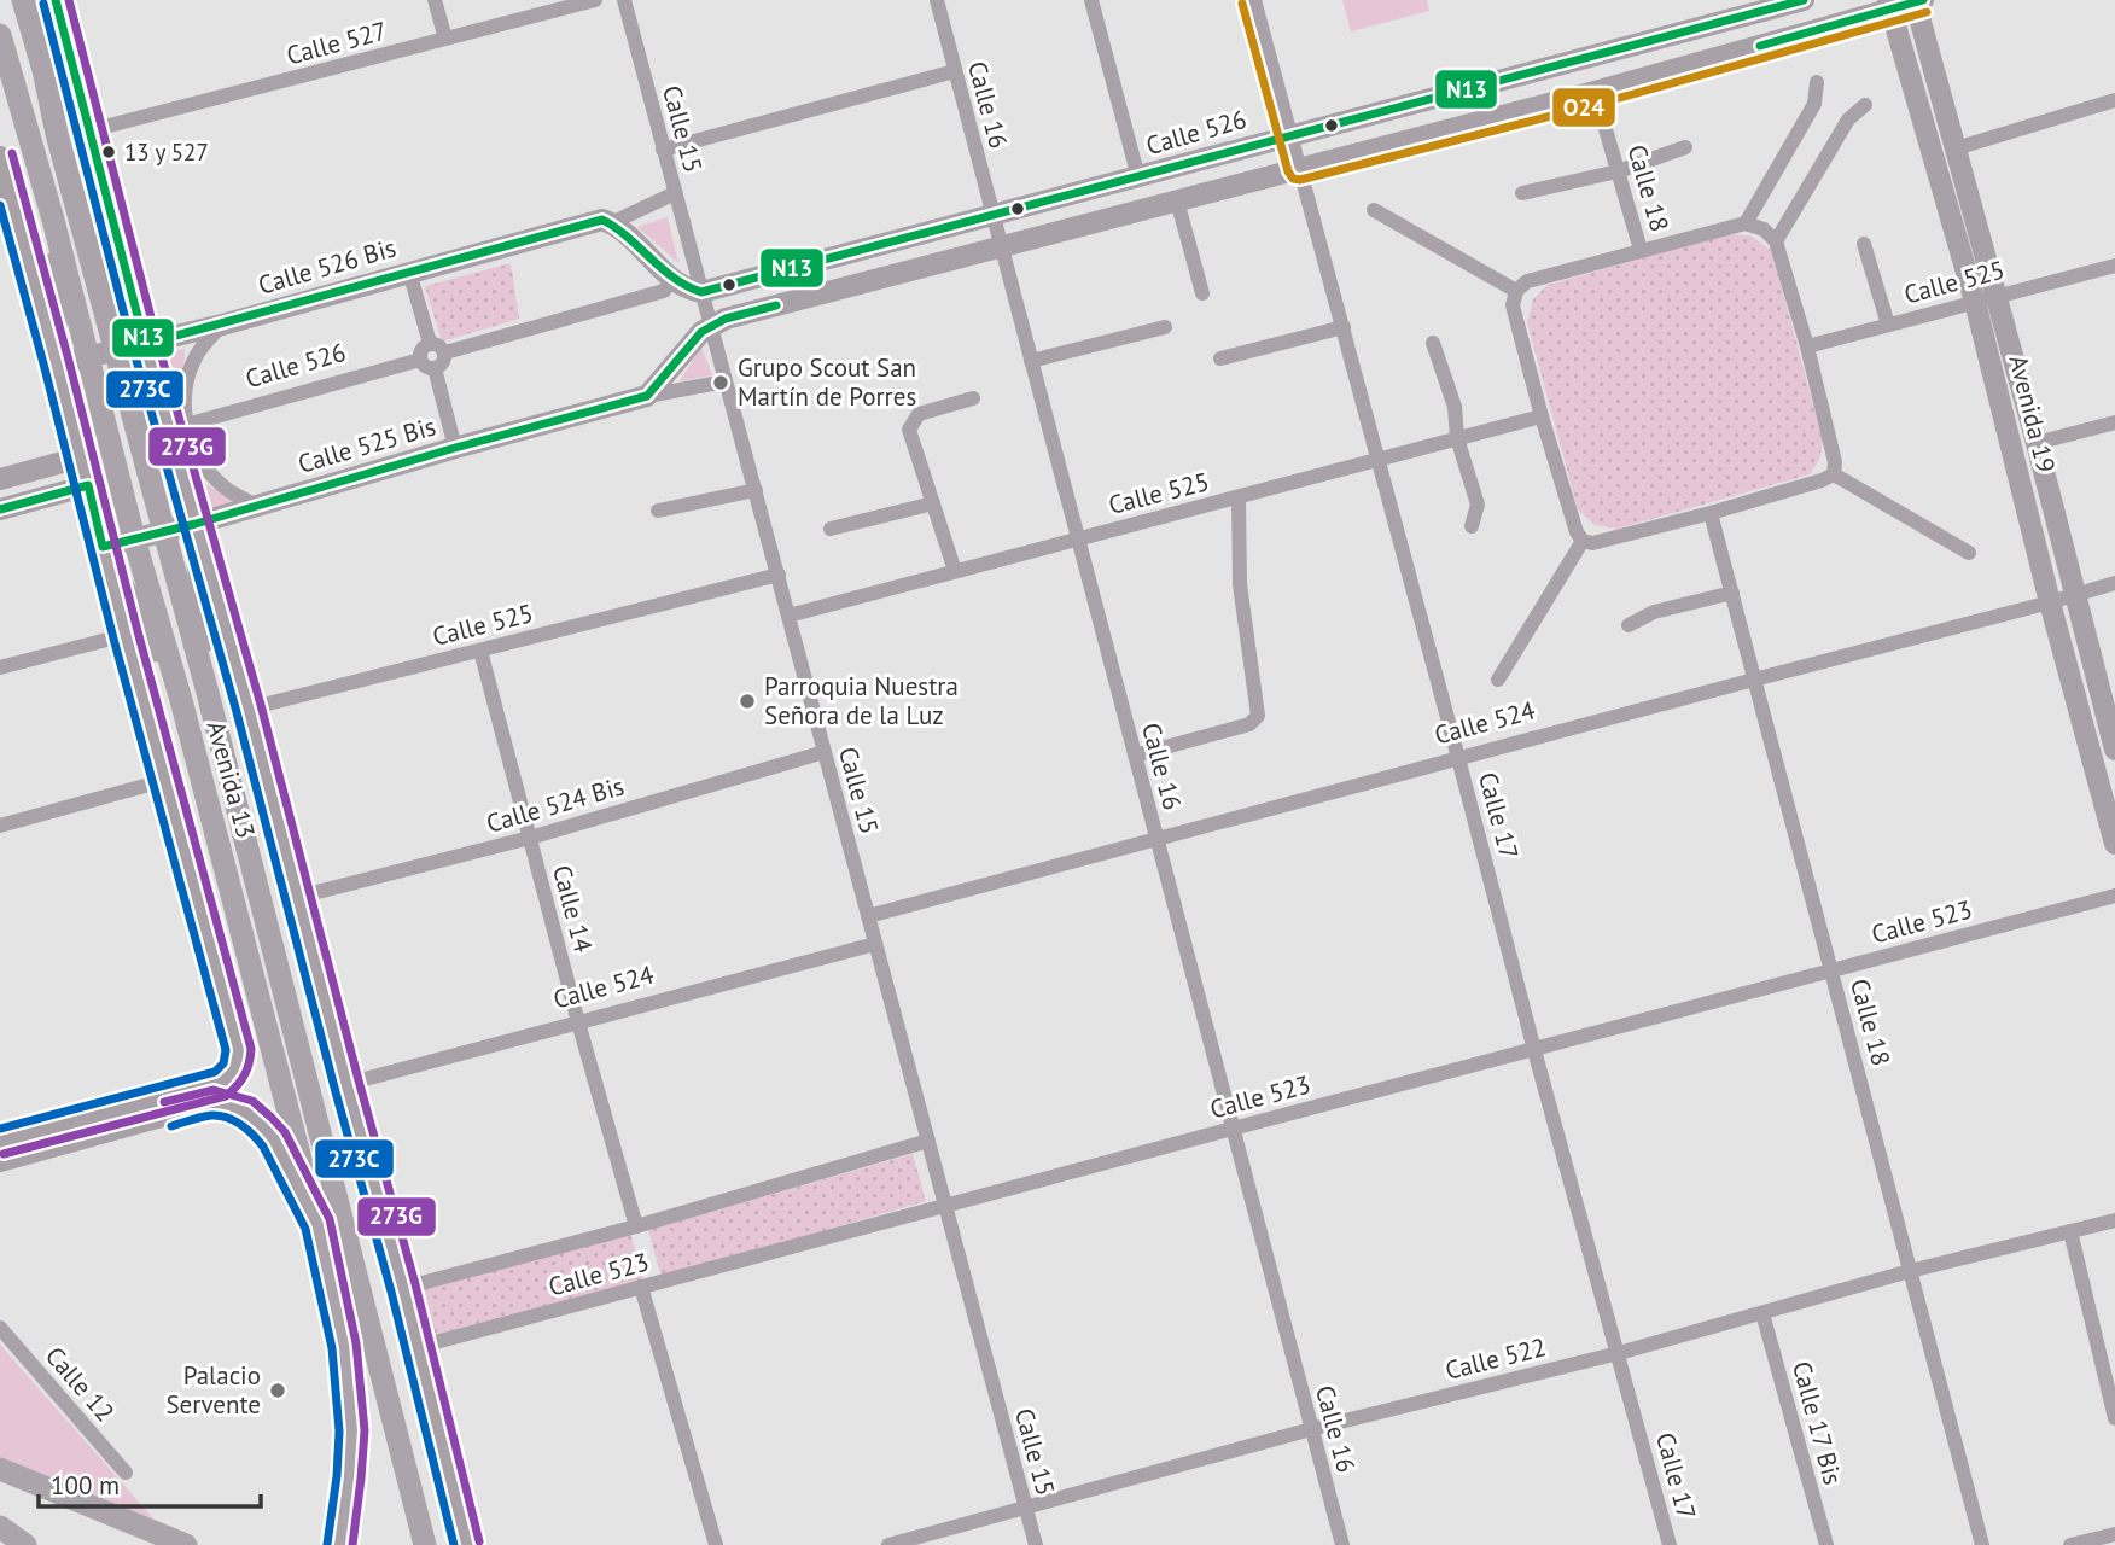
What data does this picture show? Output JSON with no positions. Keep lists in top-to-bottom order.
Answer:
{
  "streets": {
    "main road": [
      "Calle 526",
      "Calle 526 Bis",
      "Avenida 19",
      "Calle 525 Bis",
      "Avenida 13"
    ],
    "street": [
      "Calle 527",
      "Calle 16",
      "Calle 15",
      "Calle 18",
      "Calle 525",
      "Calle 524",
      "Calle 524 Bis",
      "Calle 17",
      "Calle 14",
      "Calle 523",
      "Calle 522",
      "Calle 12",
      "Calle 17 Bis"
    ]
  },
  "crossings": [
    ["Calle 16", "Calle 526"],
    ["Calle 16", "Calle 525"],
    ["Calle 16", "Calle 524"],
    ["Calle 16", "Calle 523"],
    ["Calle 16", "Calle 522"],
    ["Calle 15", "Calle 526"],
    ["Calle 15", "Calle 526 Bis"],
    ["Calle 15", "Calle 525"],
    ["Calle 15", "Calle 525 Bis"],
    ["Calle 15", "Calle 524"],
    ["Calle 15", "Calle 524 Bis"],
    ["Calle 15", "Calle 523"],
    ["Calle 15", "Calle 522"],
    ["Calle 526", "Calle 17"],
    ["Calle 18", "Calle 524"],
    ["Calle 18", "Calle 523"],
    ["Calle 18", "Calle 522"],
    ["Calle 526 Bis", "Avenida 13"],
    ["Calle 525", "Avenida 19"],
    ["Calle 525", "Calle 17"],
    ["Calle 525", "Calle 14"],
    ["Avenida 19", "Calle 524"],
    ["Calle 525 Bis", "Avenida 13"],
    ["Calle 524", "Calle 17"],
    ["Calle 524", "Calle 14"],
    ["Calle 524 Bis", "Calle 14"],
    ["Calle 17", "Calle 523"],
    ["Calle 17", "Calle 522"],
    ["Calle 14", "Calle 523"],
    ["Calle 522", "Calle 17 Bis"]
  ],
  "places": [
    "13 y 527",
    "Grupo Scout San Martín de Porres",
    "Parroquia Nuestra Señora de la Luz",
    "Palacio Servente"
  ],
  "lines": [
    "transit line N13",
    "transit line 273G",
    "transit line 273C",
    "transit line O24"
  ],
  "scale_bar": "100 m"
}
